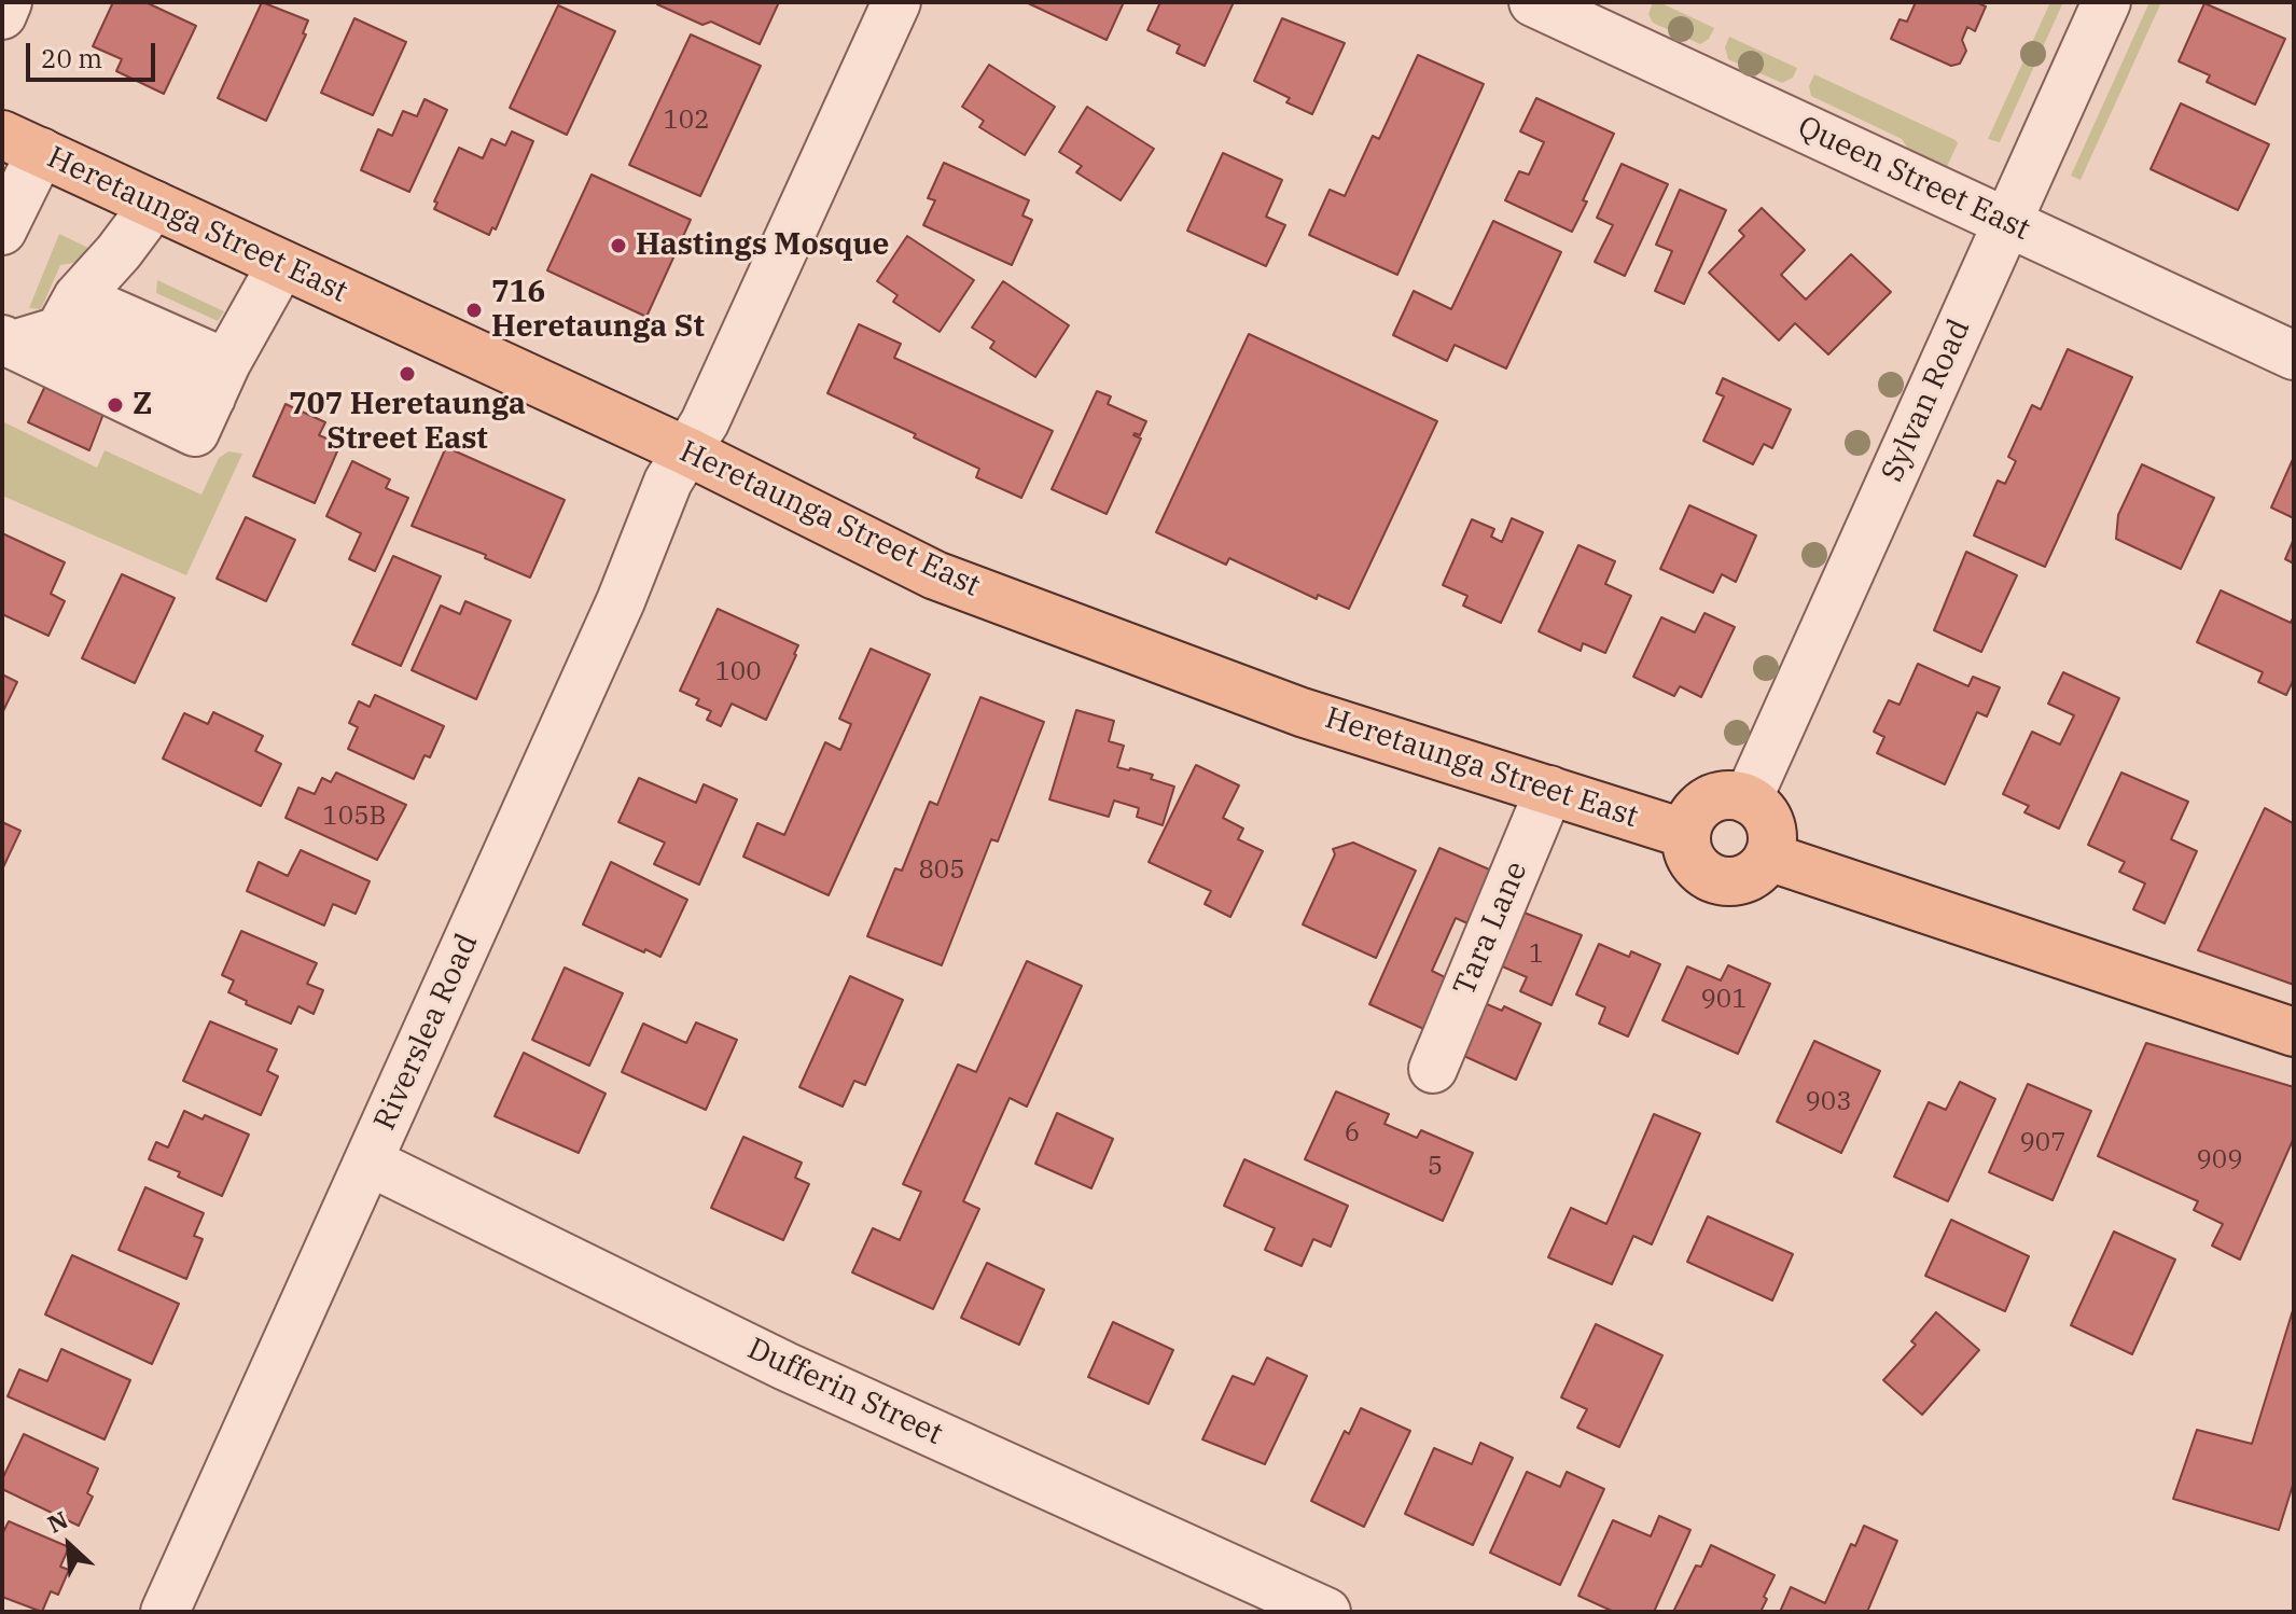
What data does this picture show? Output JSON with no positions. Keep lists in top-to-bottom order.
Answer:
{
  "streets": {
    "main road": ["Heretaunga Street East"],
    "street": [
      "Queen Street East",
      "Sylvan Road",
      "Tara Lane",
      "Riverslea Road",
      "Dufferin Street"
    ]
  },
  "crossings": [
    ["Queen Street East", "Sylvan Road"],
    ["Heretaunga Street East", "Sylvan Road"],
    ["Heretaunga Street East", "Tara Lane"],
    ["Heretaunga Street East", "Riverslea Road"],
    ["Riverslea Road", "Dufferin Street"]
  ],
  "places": [
    "Hastings Mosque",
    "716 Heretaunga St",
    "707 Heretaunga Street East",
    "Z"
  ],
  "house_numbers": [
    "102",
    "100",
    "105B",
    "805",
    "1",
    "901",
    "903",
    "6",
    "907",
    "909",
    "5"
  ],
  "scale_bar": "20 m",
  "north": "top left"
}
